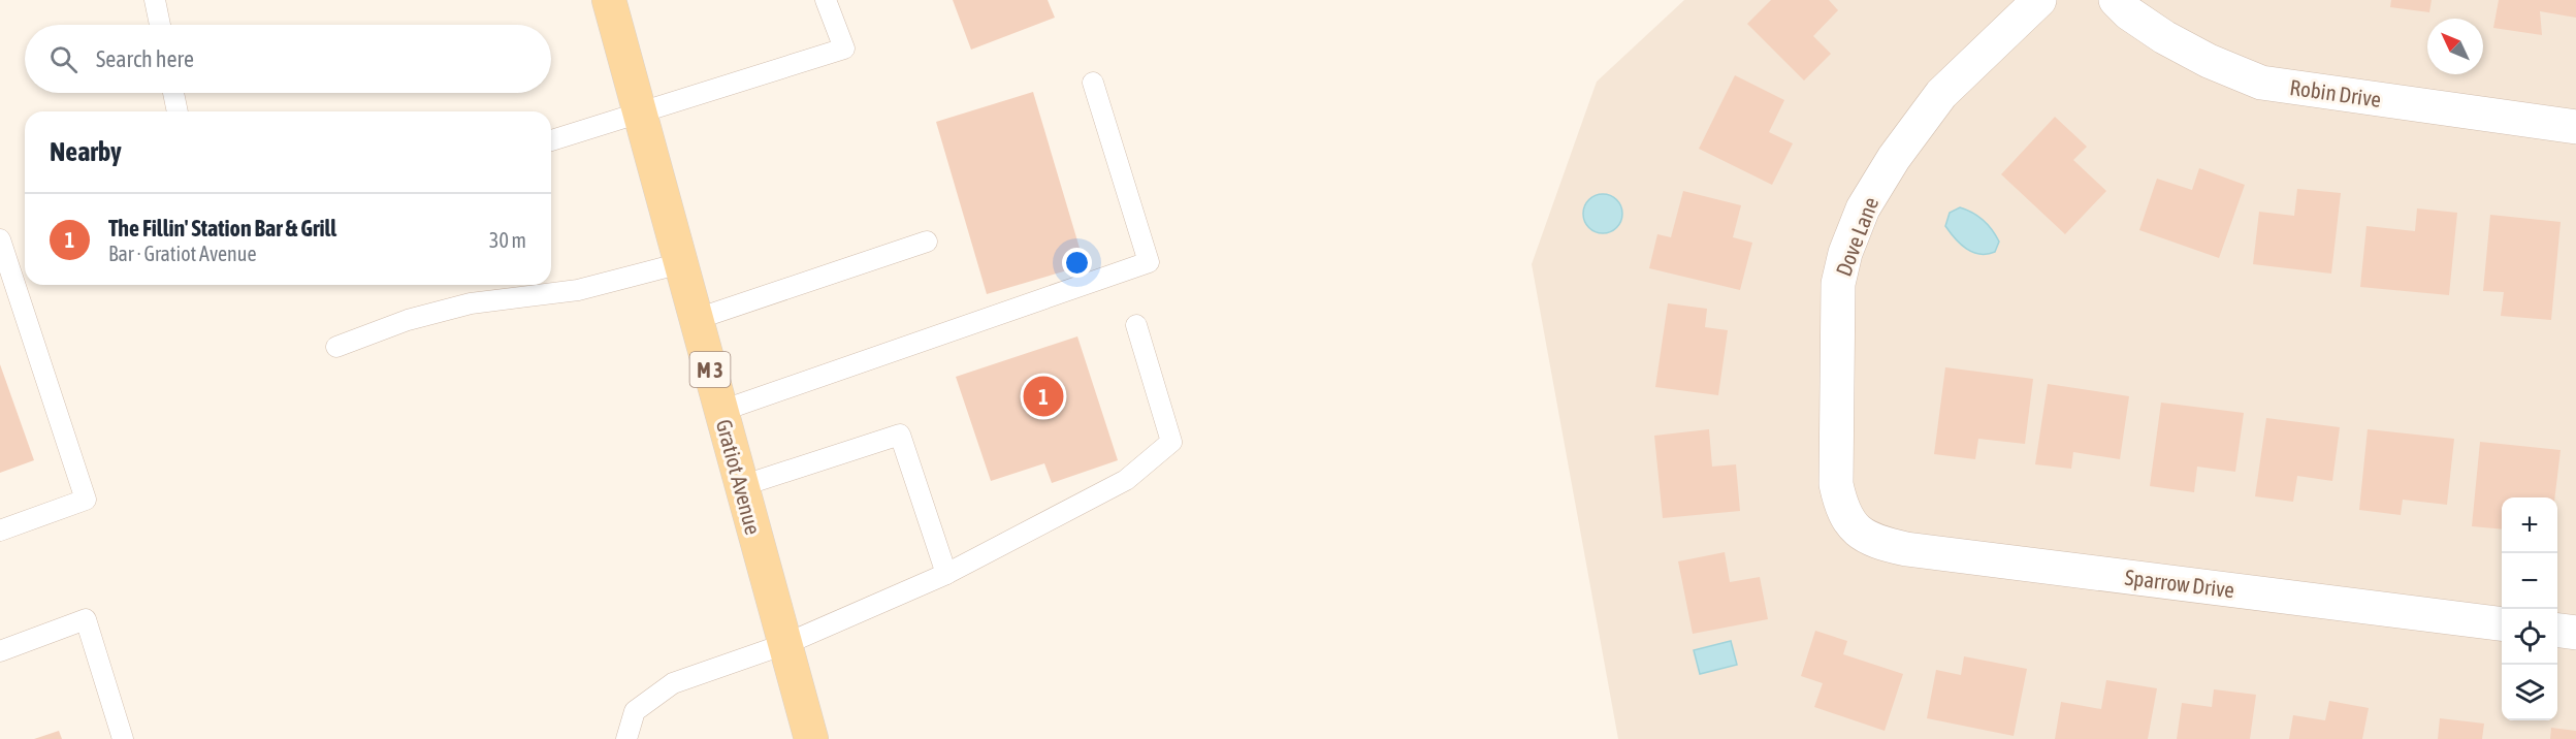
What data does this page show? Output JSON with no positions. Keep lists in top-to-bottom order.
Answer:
{
  "streets": {
    "main road": ["M 3", "Gratiot Avenue"],
    "street": ["Robin Drive", "Dove Lane", "Sparrow Drive"]
  },
  "crossings": [
    ["Dove Lane", "Sparrow Drive"]
  ],
  "north": "top left",
  "page": {
    "search": "Search here",
    "heading": "Nearby",
    "list": [
      {
        "mark": "1",
        "name": "The Fillin' Station Bar & Grill",
        "note": "Bar · Gratiot Avenue",
        "value": "30 m"
      }
    ],
    "pins": "1",
    "map_buttons": ["+", "−"]
  }
}
